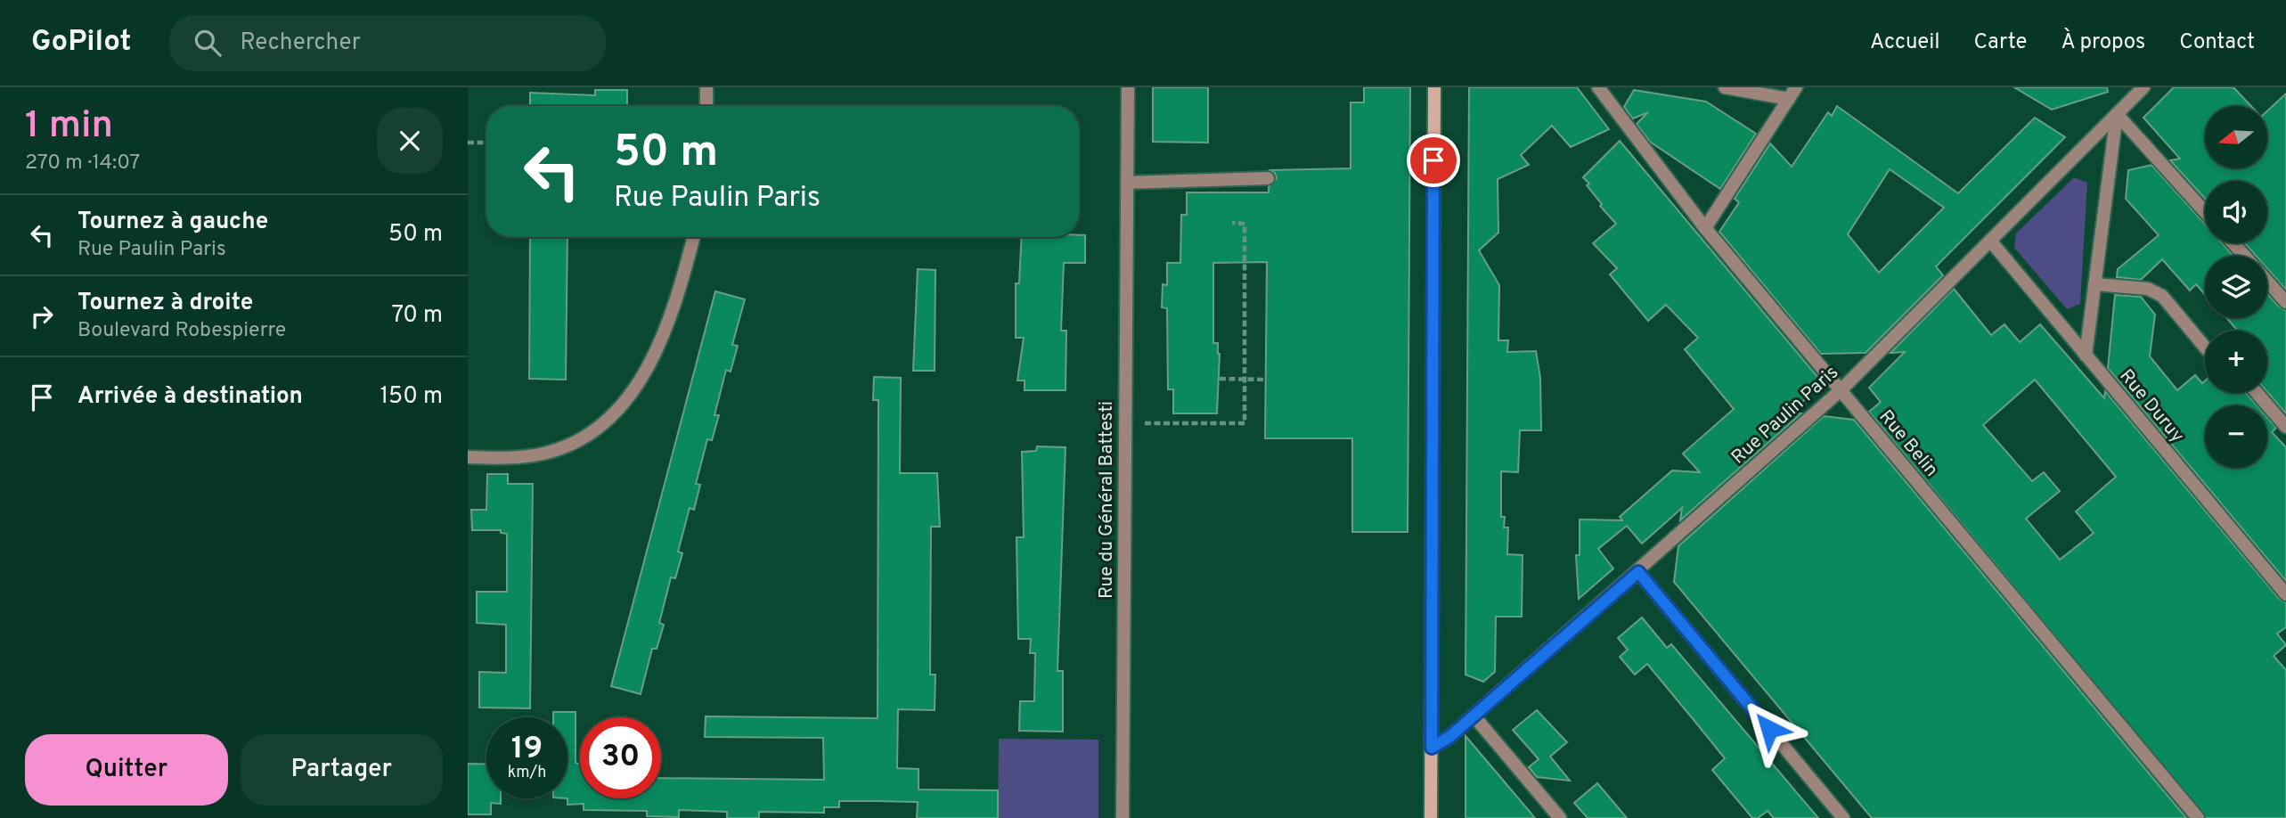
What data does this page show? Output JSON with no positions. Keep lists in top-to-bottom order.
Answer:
{
  "streets": {
    "street": [
      "Rue Duruy",
      "Rue Paulin Paris",
      "Rue Belin",
      "Rue du Général Battesti"
    ]
  },
  "crossings": [
    ["Rue Duruy", "Rue Paulin Paris"],
    ["Rue Paulin Paris", "Rue Belin"]
  ],
  "north": "left",
  "page": {
    "header": "GoPilot",
    "search": "Rechercher",
    "nav": [
      "Accueil",
      "Carte",
      "À propos",
      "Contact"
    ],
    "heading": ["1 min", "270 m · 14:07"],
    "map_buttons": ["+", "−"],
    "turn": ["50 m", "Rue Paulin Paris"],
    "list": [
      {
        "name": "Tournez à gauche",
        "note": "Rue Paulin Paris",
        "value": "50 m"
      },
      {
        "name": "Tournez à droite",
        "note": "Boulevard Robespierre",
        "value": "70 m"
      },
      {
        "name": "Arrivée à destination",
        "value": "150 m"
      }
    ],
    "speed": "19 km/h",
    "limit": "30",
    "buttons": ["Quitter", "Partager"]
  }
}
